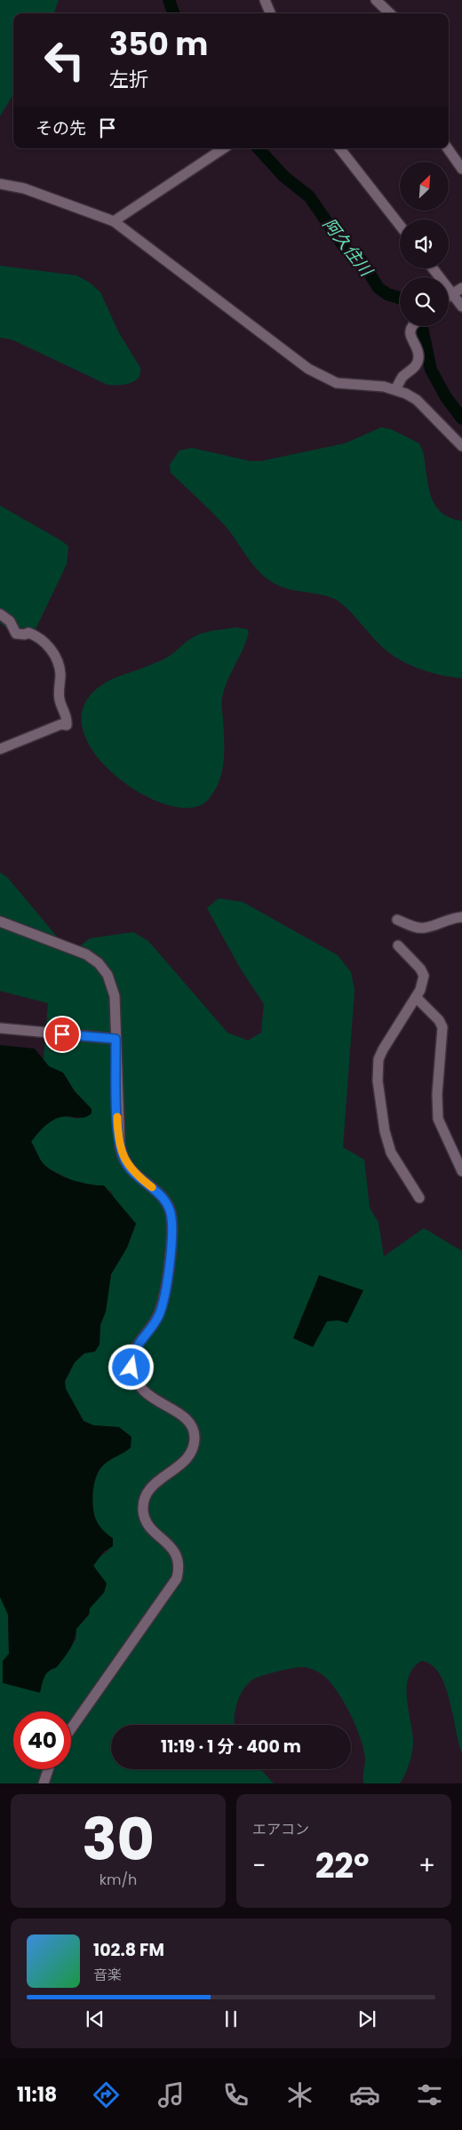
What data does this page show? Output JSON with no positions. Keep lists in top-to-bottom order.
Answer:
{
  "water": ["阿久住川"],
  "north": "top right",
  "page": {
    "turn": ["350 m", "左折"],
    "then": "その先",
    "limit": "40",
    "trip": "11:19 · 1 分 · 400 m",
    "tile": [
      ["30", "km/h"],
      "エアコン"
    ],
    "heat": ["−", "22°", "+"],
    "song": ["102.8 FM", "音楽"],
    "tabs": "11:18"
  }
}
